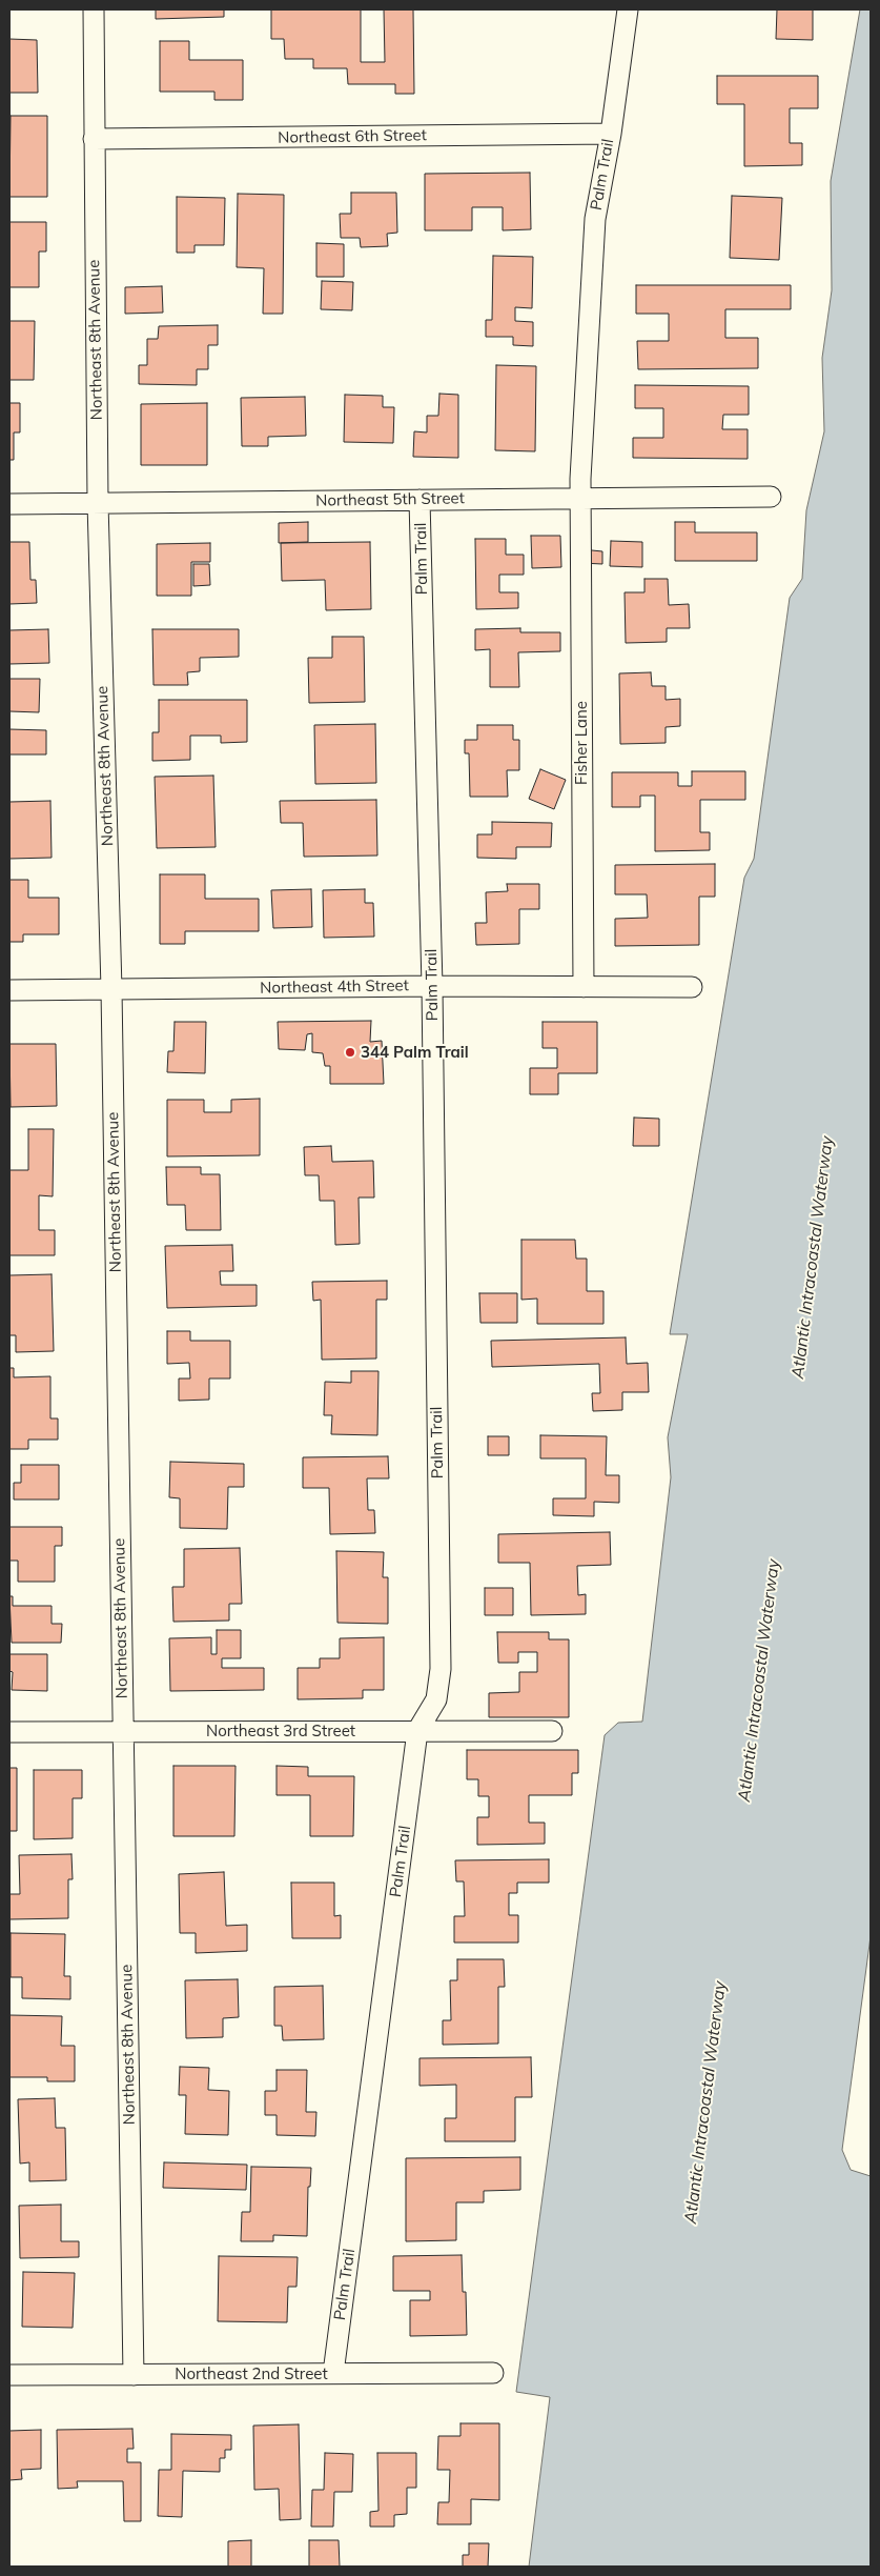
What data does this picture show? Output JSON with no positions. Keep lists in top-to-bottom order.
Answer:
{
  "streets": {
    "street": [
      "Northeast 6th Street",
      "Palm Trail",
      "Northeast 8th Avenue",
      "Northeast 5th Street",
      "Fisher Lane",
      "Northeast 4th Street",
      "Northeast 3rd Street",
      "Northeast 2nd Street"
    ]
  },
  "crossings": [
    ["Northeast 6th Street", "Palm Trail"],
    ["Northeast 6th Street", "Northeast 8th Avenue"],
    ["Palm Trail", "Northeast 5th Street"],
    ["Palm Trail", "Fisher Lane"],
    ["Palm Trail", "Northeast 4th Street"],
    ["Palm Trail", "Northeast 3rd Street"],
    ["Palm Trail", "Northeast 2nd Street"],
    ["Northeast 8th Avenue", "Northeast 5th Street"],
    ["Northeast 8th Avenue", "Northeast 4th Street"],
    ["Northeast 8th Avenue", "Northeast 3rd Street"],
    ["Northeast 8th Avenue", "Northeast 2nd Street"],
    ["Northeast 5th Street", "Fisher Lane"],
    ["Fisher Lane", "Northeast 4th Street"]
  ],
  "water": ["Atlantic Intracoastal Waterway"],
  "places": ["344 Palm Trail"]
}
